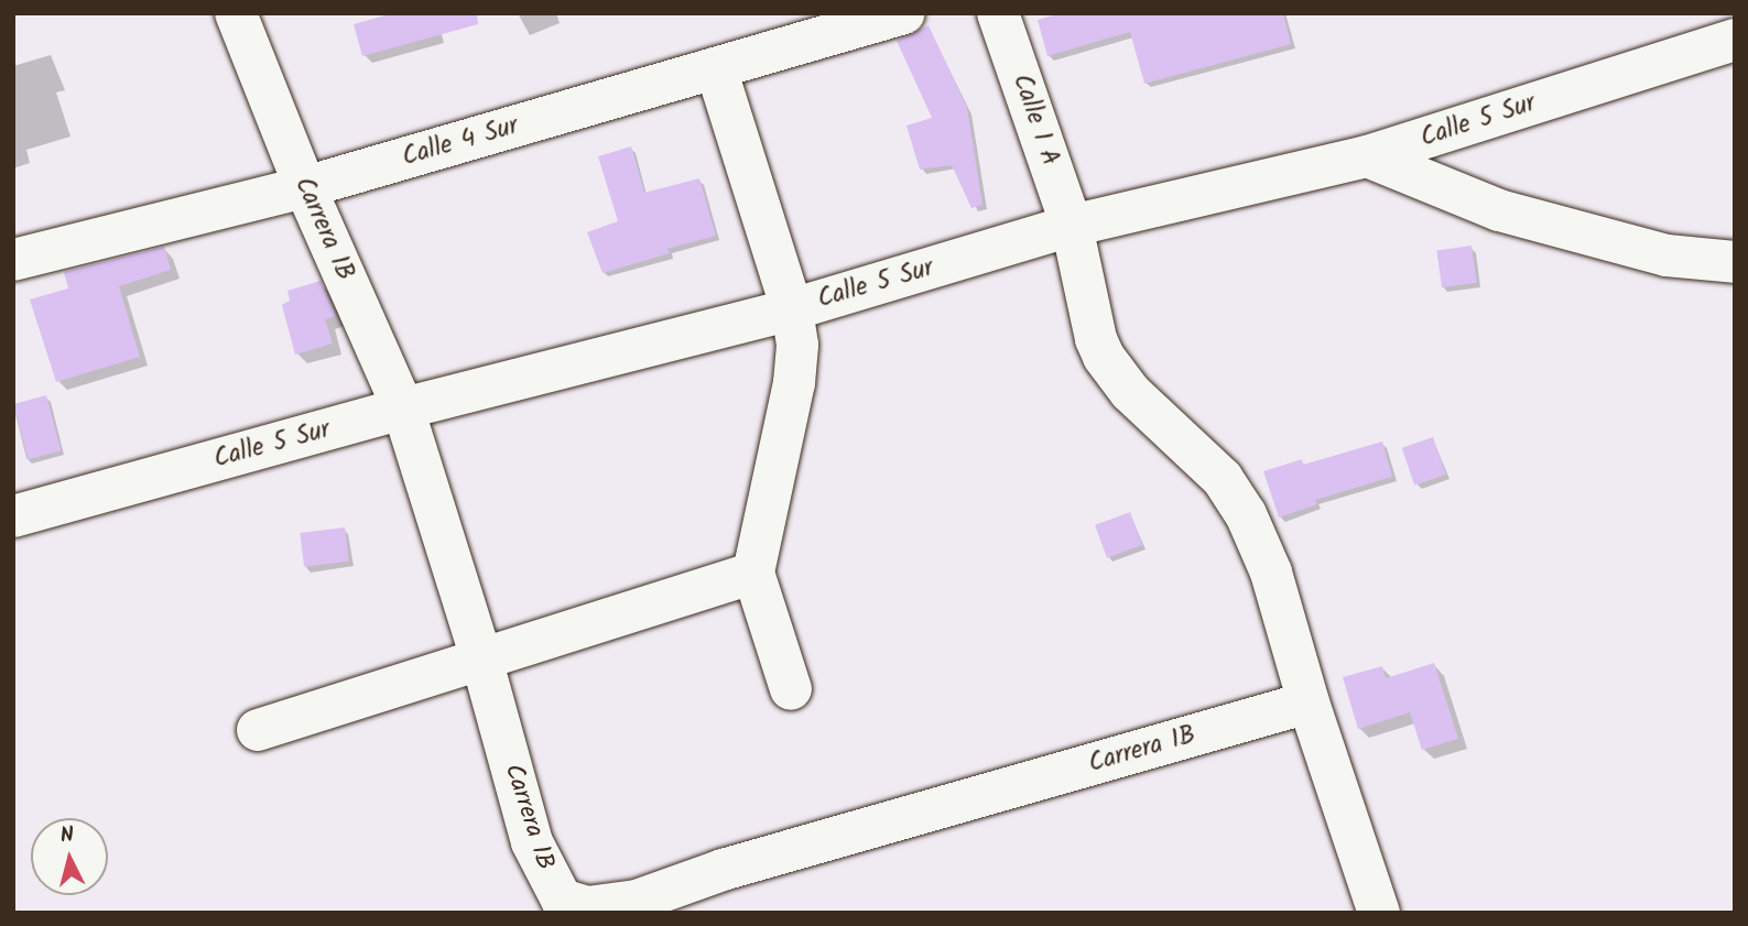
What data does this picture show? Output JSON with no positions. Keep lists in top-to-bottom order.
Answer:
{
  "streets": {
    "street": [
      "Calle 1 A",
      "Calle 5 Sur",
      "Calle 4 Sur",
      "Carrera 1B"
    ]
  },
  "crossings": [
    ["Calle 1 A", "Calle 5 Sur"],
    ["Calle 1 A", "Carrera 1B"],
    ["Calle 5 Sur", "Carrera 1B"],
    ["Calle 4 Sur", "Carrera 1B"]
  ],
  "north": "top"
}
